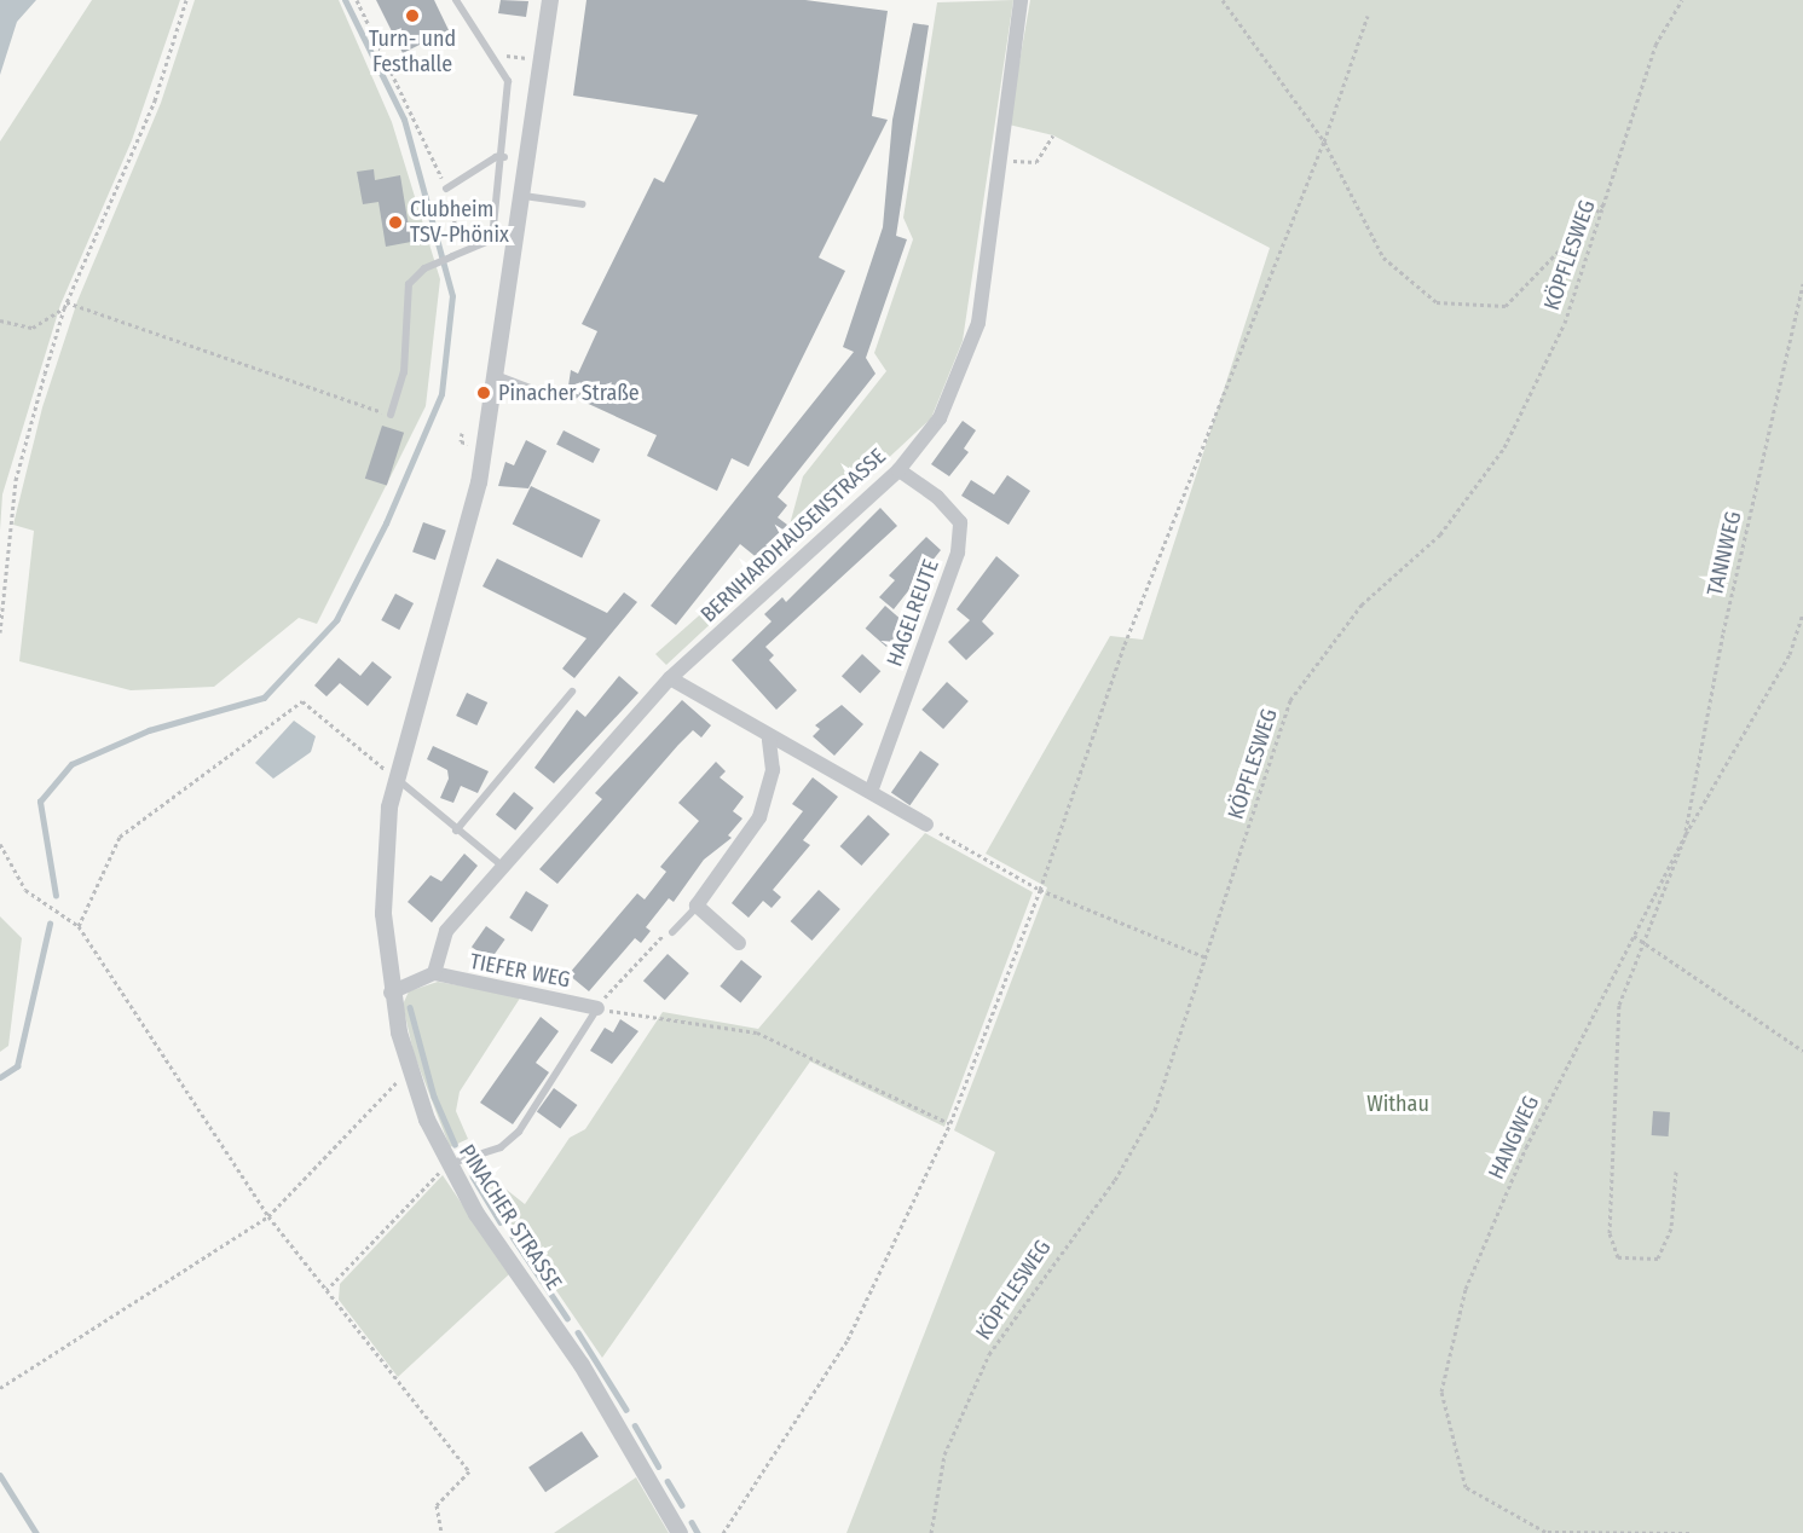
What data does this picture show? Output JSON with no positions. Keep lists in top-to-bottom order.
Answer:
{
  "streets": {
    "street": [
      "BERNHARDHAUSENSTRASSE",
      "HAGELREUTE",
      "TIEFER WEG",
      "PINACHER STRASSE"
    ],
    "path": ["KÖPFLESWEG", "TANNWEG", "HANGWEG"]
  },
  "crossings": [
    ["BERNHARDHAUSENSTRASSE", "HAGELREUTE"],
    ["BERNHARDHAUSENSTRASSE", "TIEFER WEG"],
    ["TANNWEG", "HANGWEG"]
  ],
  "parks": ["Withau"],
  "places": ["Turn- und Festhalle", "Clubheim TSV-Phönix", "Pinacher Straße"]
}
